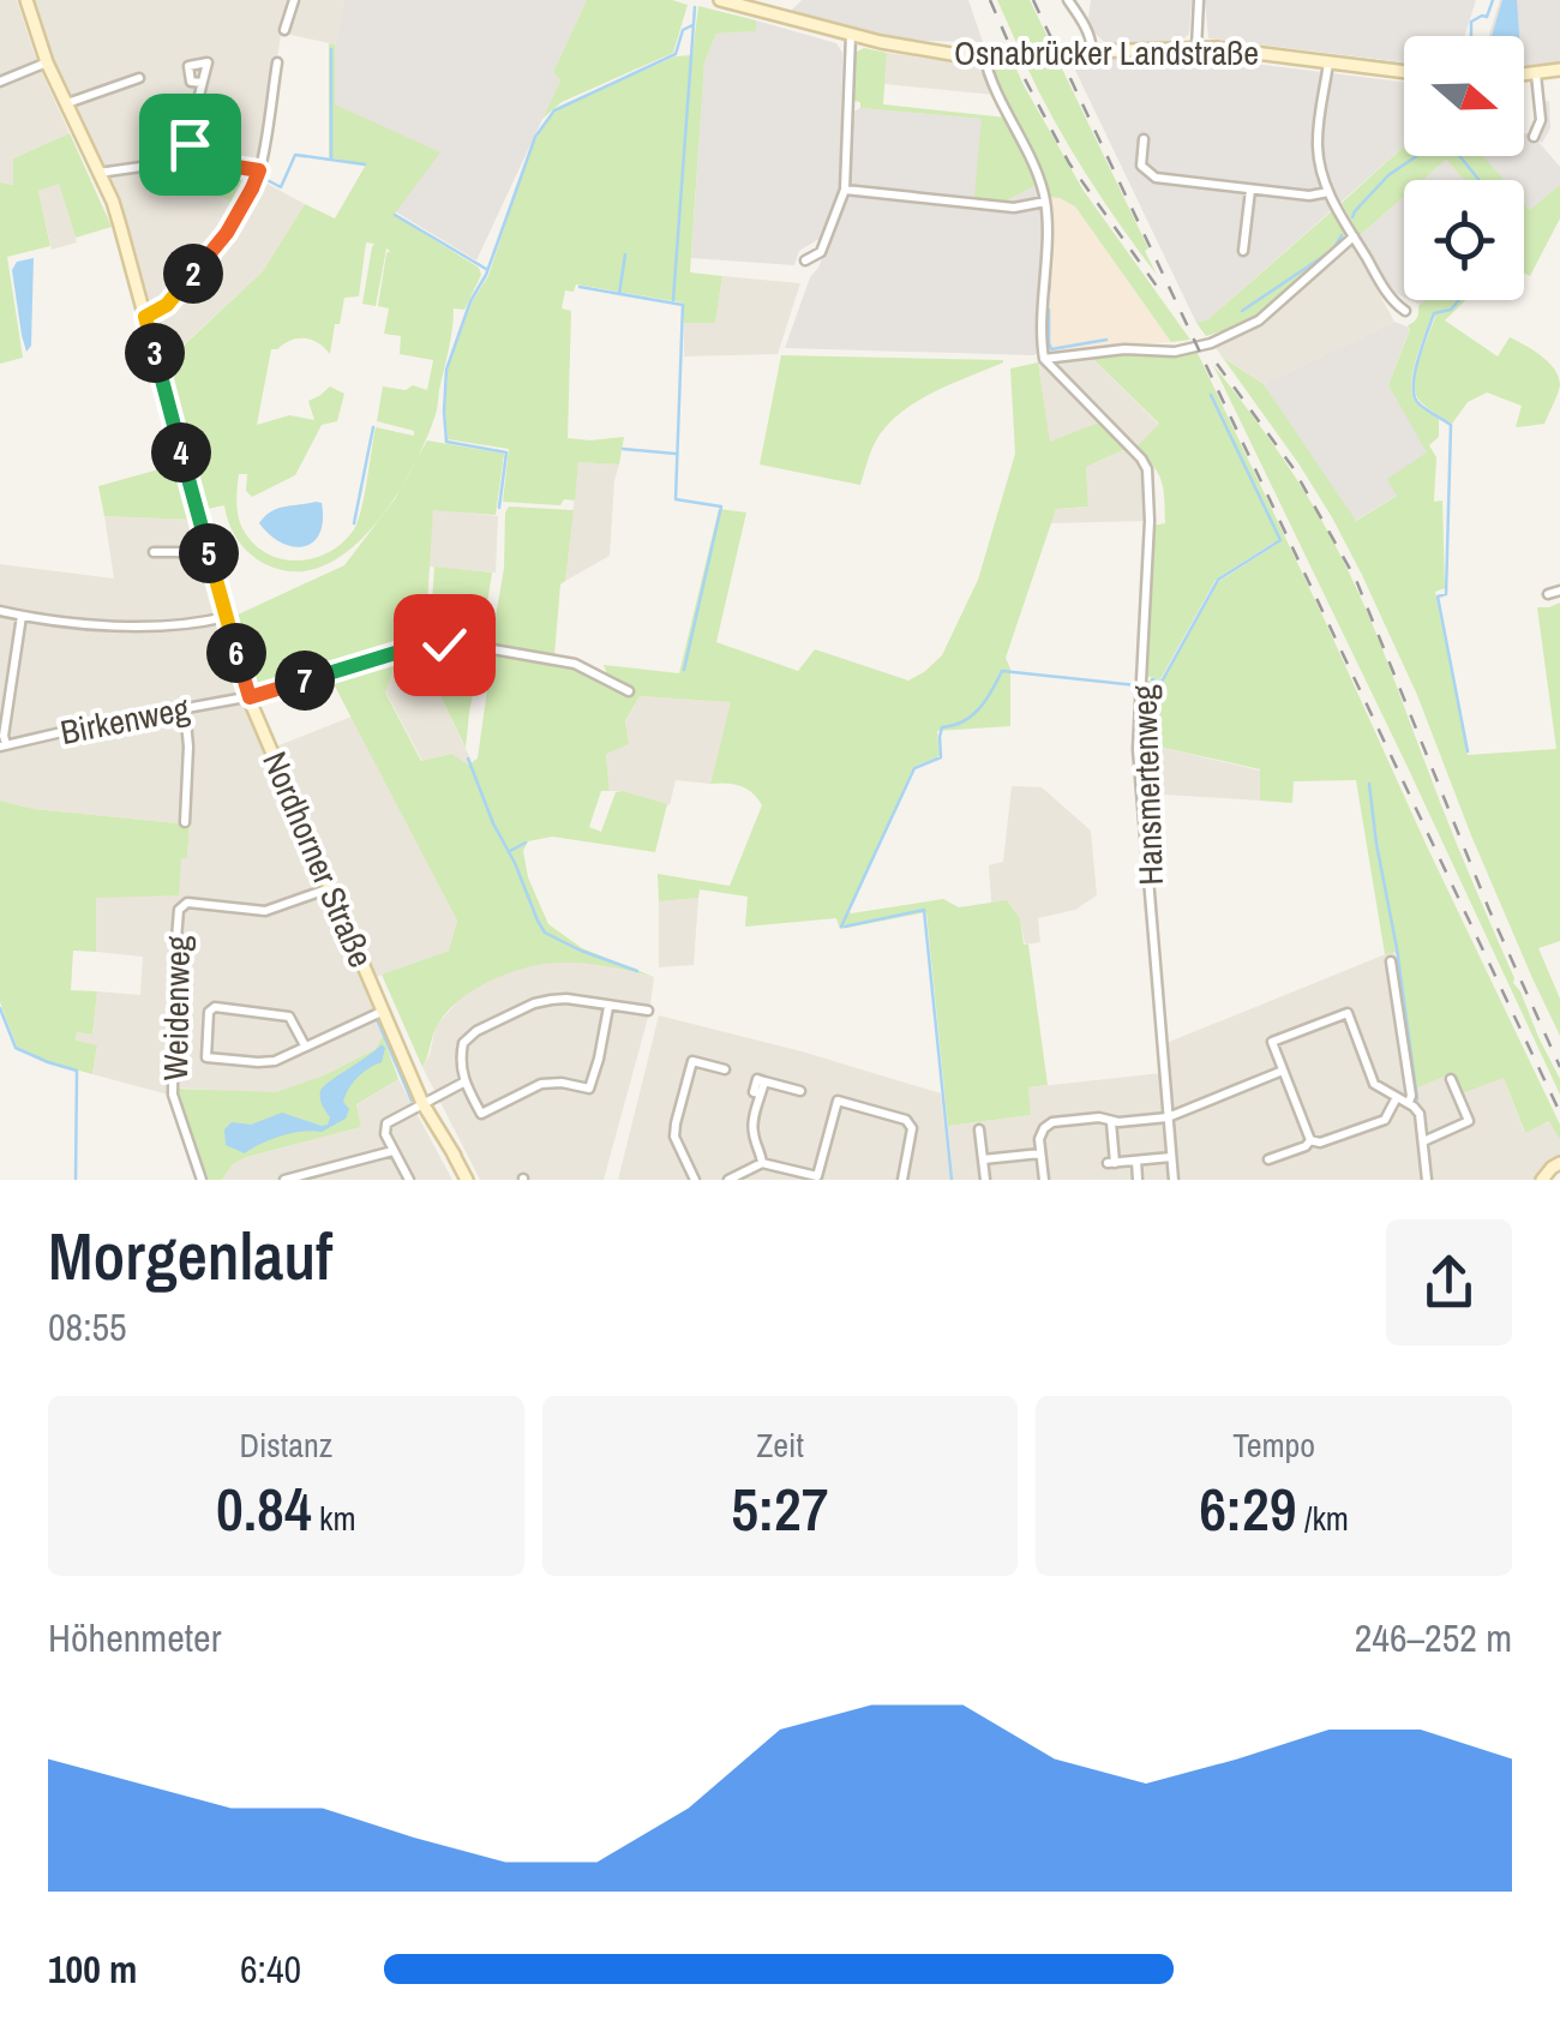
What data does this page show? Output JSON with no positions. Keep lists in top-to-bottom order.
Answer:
{
  "streets": {
    "street": [
      "Osnabrücker Landstraße",
      "Birkenweg",
      "Hansmertenweg",
      "Nordhorner Straße",
      "Weidenweg"
    ]
  },
  "crossings": [
    ["Birkenweg", "Nordhorner Straße"],
    ["Nordhorner Straße", "Weidenweg"]
  ],
  "north": "right",
  "page": {
    "pins": [
      "2",
      "3",
      "4",
      "5",
      "6",
      "7"
    ],
    "heading": ["Morgenlauf", "08:55"],
    "stats": [
      ["Distanz", "0.84 km"],
      ["Zeit", "5:27"],
      ["Tempo", "6:29 /km"]
    ],
    "chart": ["Höhenmeter", "246–252 m"],
    "list": [
      {
        "name": "100 m",
        "note": "6:40"
      }
    ]
  }
}
